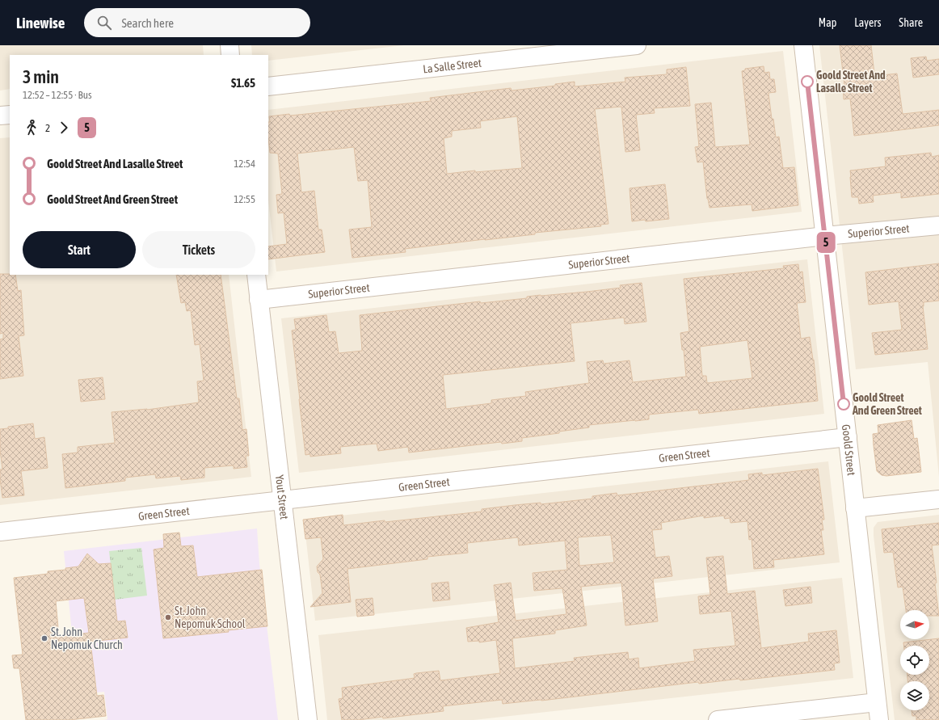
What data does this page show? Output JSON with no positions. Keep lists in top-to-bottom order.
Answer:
{
  "streets": {
    "street": [
      "La Salle Street",
      "Superior Street",
      "Goold Street",
      "Green Street",
      "Yout Street"
    ]
  },
  "crossings": [
    ["Superior Street", "Goold Street"],
    ["Superior Street", "Yout Street"],
    ["Goold Street", "Green Street"],
    ["Green Street", "Yout Street"]
  ],
  "places": [
    "Goold Street And Lasalle Street",
    "Goold Street And Green Street",
    "St. John Nepomuk School",
    "St. John Nepomuk Church"
  ],
  "lines": ["bus line 5"],
  "north": "right",
  "page": {
    "header": "Linewise",
    "search": "Search here",
    "nav": ["Map", "Layers", "Share"],
    "on_map": "5",
    "heading": ["3 min", "12:52 – 12:55 · Bus", "$1.65"],
    "legs": ["2", "5"],
    "list": [
      {
        "name": "Goold Street And Lasalle Street",
        "value": "12:54"
      },
      {
        "name": "Goold Street And Green Street",
        "value": "12:55"
      }
    ],
    "buttons": ["Start", "Tickets"]
  }
}
